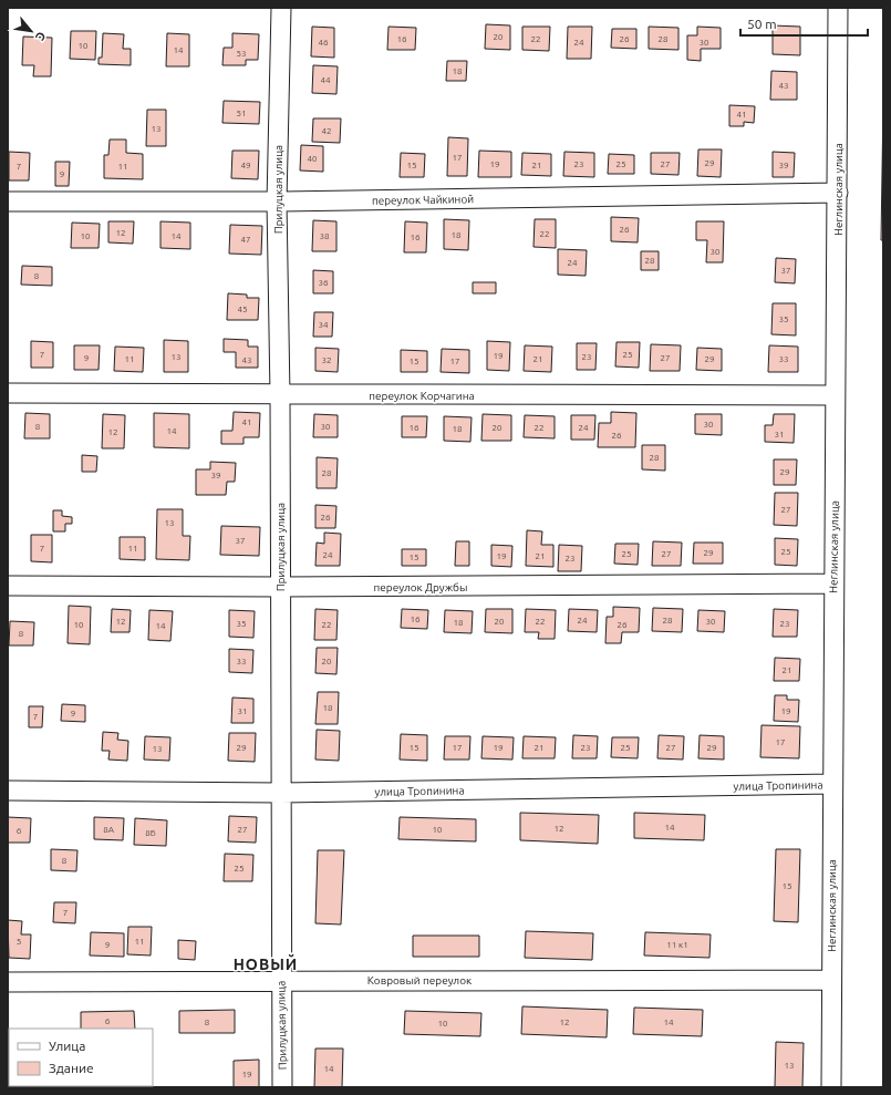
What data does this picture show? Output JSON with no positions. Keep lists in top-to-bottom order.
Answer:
{
  "streets": {
    "street": [
      "Прилуцкая улица",
      "Неглинская улица",
      "переулок Чайкиной",
      "переулок Корчагина",
      "переулок Дружбы",
      "улица Тропинина",
      "Ковровый переулок"
    ]
  },
  "crossings": [
    ["Прилуцкая улица", "переулок Чайкиной"],
    ["Прилуцкая улица", "переулок Корчагина"],
    ["Прилуцкая улица", "переулок Дружбы"],
    ["Прилуцкая улица", "улица Тропинина"],
    ["Прилуцкая улица", "Ковровый переулок"],
    ["Неглинская улица", "переулок Чайкиной"],
    ["Неглинская улица", "переулок Корчагина"],
    ["Неглинская улица", "переулок Дружбы"],
    ["Неглинская улица", "улица Тропинина"],
    ["Неглинская улица", "Ковровый переулок"]
  ],
  "districts": ["НОВЫЙ"],
  "house_numbers": [
    "20",
    "16",
    "22",
    "26",
    "28",
    "46",
    "24",
    "30",
    "10",
    "14",
    "53",
    "18",
    "44",
    "43",
    "51",
    "41",
    "13",
    "42",
    "17",
    "40",
    "29",
    "19",
    "23",
    "25",
    "27",
    "49",
    "15",
    "21",
    "39",
    "7",
    "11",
    "9",
    "26",
    "12",
    "22",
    "18",
    "10",
    "14",
    "38",
    "16",
    "47",
    "30",
    "28",
    "24",
    "37",
    "8",
    "36",
    "45",
    "35",
    "34",
    "7",
    "25",
    "19",
    "13",
    "23",
    "9",
    "27",
    "11",
    "21",
    "29",
    "33",
    "43",
    "32",
    "15",
    "17",
    "41",
    "30",
    "8",
    "30",
    "16",
    "20",
    "22",
    "24",
    "18",
    "14",
    "12",
    "31",
    "26",
    "28",
    "29",
    "28",
    "39",
    "27",
    "26",
    "13",
    "37",
    "7",
    "11",
    "25",
    "29",
    "25",
    "27",
    "24",
    "19",
    "21",
    "15",
    "23",
    "16",
    "24",
    "28",
    "12",
    "20",
    "22",
    "30",
    "18",
    "35",
    "23",
    "10",
    "22",
    "26",
    "14",
    "8",
    "33",
    "20",
    "21",
    "18",
    "31",
    "19",
    "9",
    "7",
    "17",
    "29",
    "15",
    "17",
    "19",
    "21",
    "23",
    "25",
    "27",
    "29",
    "13",
    "14",
    "12",
    "8А",
    "27",
    "10",
    "6",
    "8Б",
    "8",
    "25",
    "15",
    "7",
    "5",
    "11",
    "9",
    "11 к1",
    "6",
    "8",
    "12",
    "14",
    "10",
    "13",
    "14",
    "19"
  ],
  "legend": ["Улица", "Здание"],
  "scale_bar": "50 m",
  "north": "bottom right"
}
